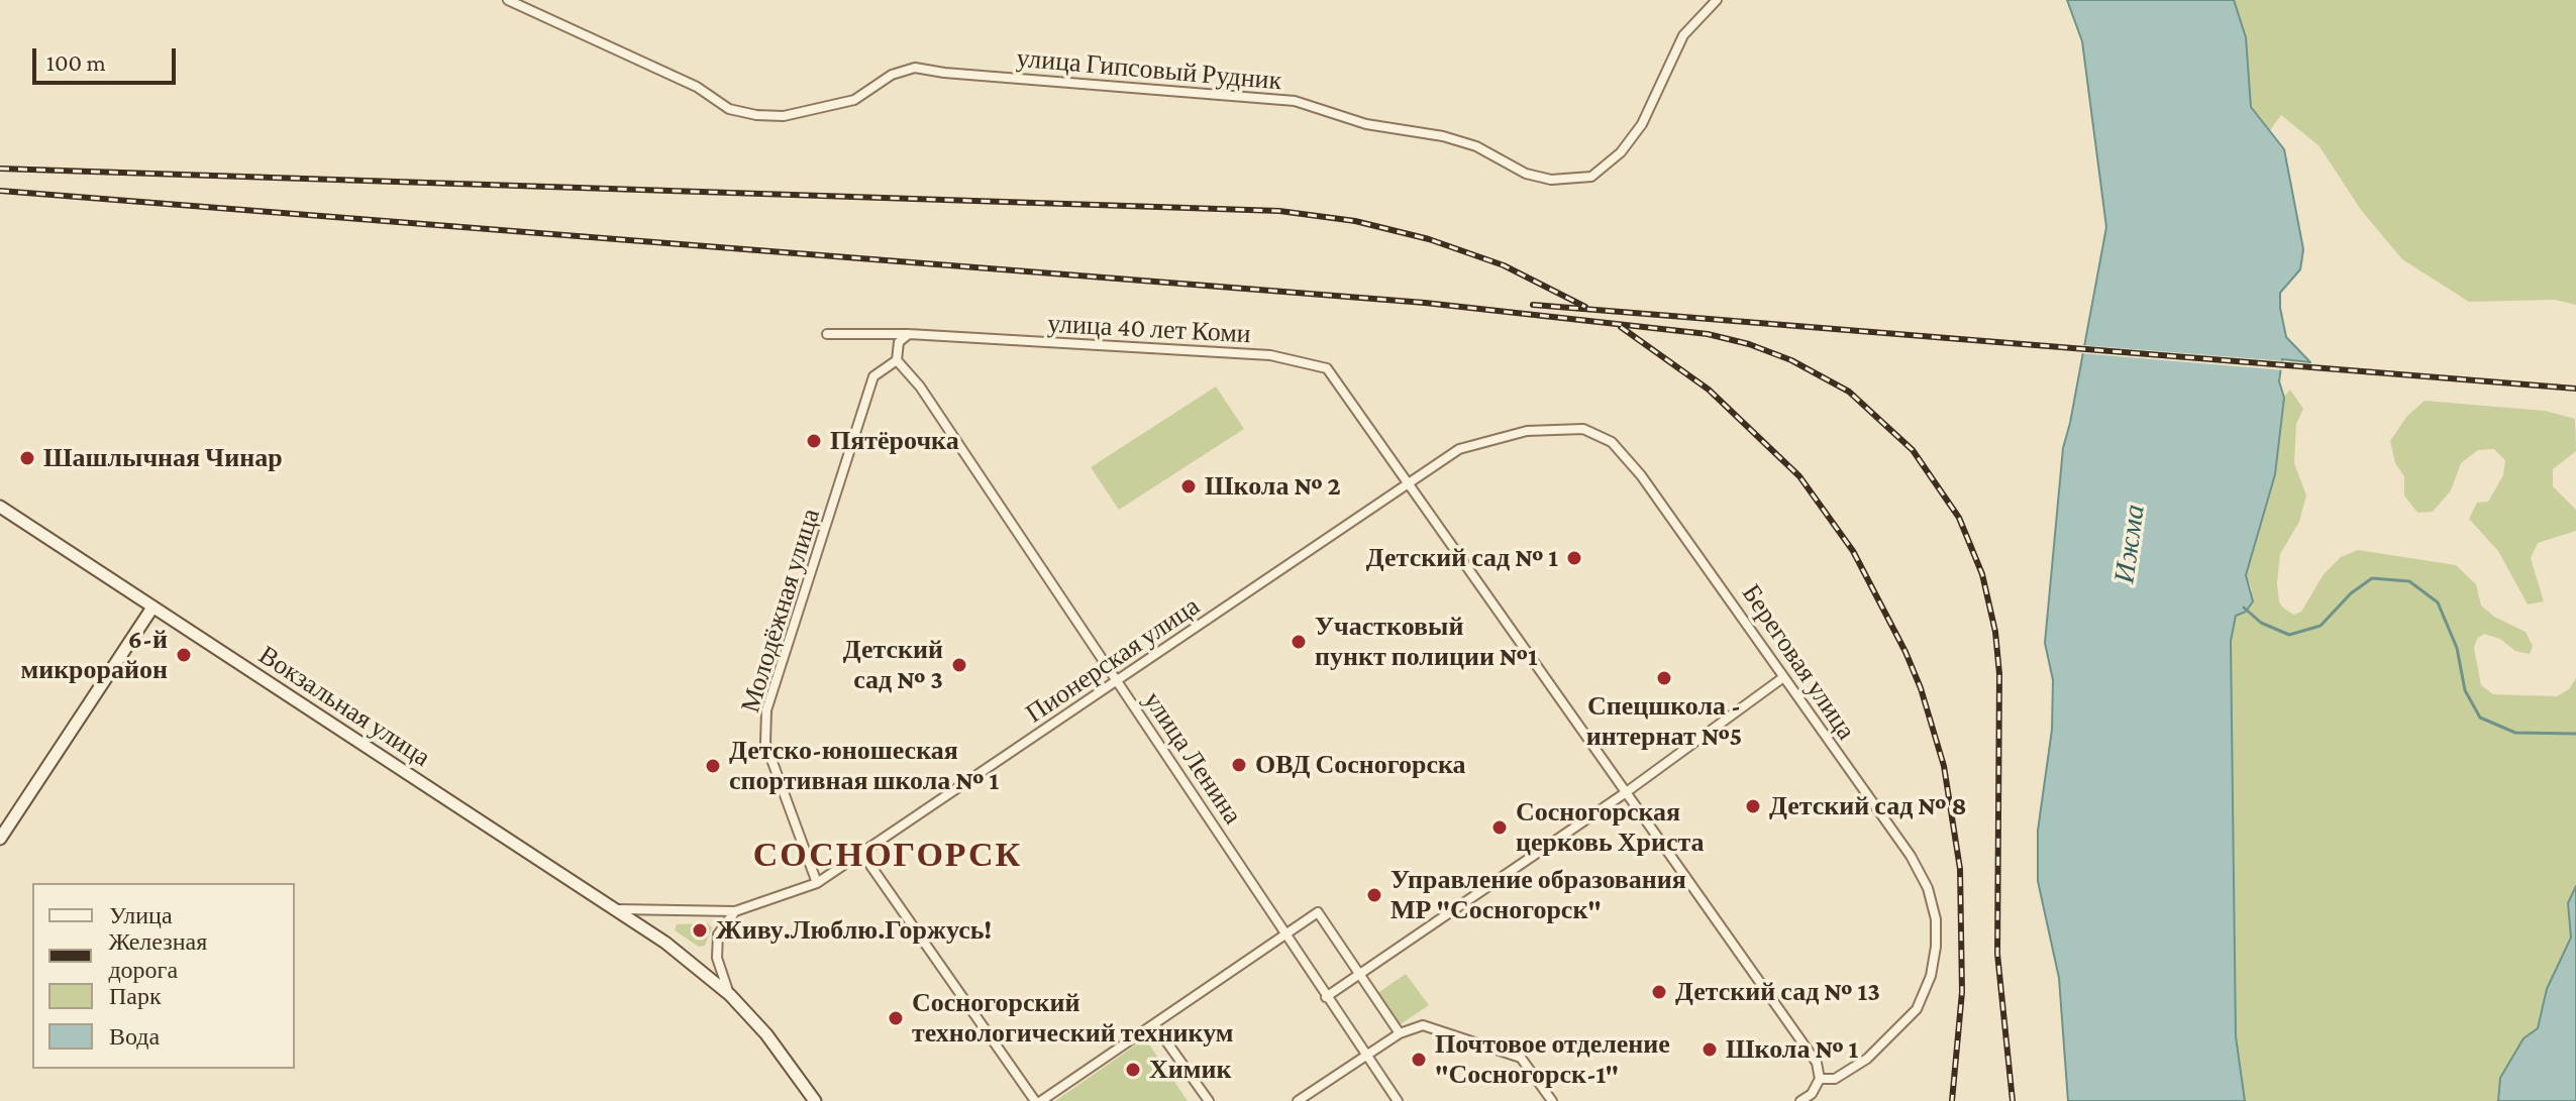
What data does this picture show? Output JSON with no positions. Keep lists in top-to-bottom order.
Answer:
{
  "streets": {
    "main road": ["Вокзальная улица"],
    "street": [
      "улица Гипсовый Рудник",
      "улица 40 лет Коми",
      "Молодёжная улица",
      "Пионерская улица",
      "Береговая улица",
      "улица Ленина"
    ]
  },
  "crossings": [
    ["улица 40 лет Коми", "Молодёжная улица"],
    ["улица 40 лет Коми", "Пионерская улица"],
    ["улица 40 лет Коми", "Береговая улица"],
    ["Молодёжная улица", "Пионерская улица"],
    ["Молодёжная улица", "улица Ленина"],
    ["Пионерская улица", "Береговая улица"],
    ["Пионерская улица", "Вокзальная улица"],
    ["Пионерская улица", "улица Ленина"]
  ],
  "districts": ["СОСНОГОРСК"],
  "water": ["Ижма"],
  "places": [
    "Пятёрочка",
    "Шашлычная Чинар",
    "Школа № 2",
    "Детский сад № 1",
    "Участковый пункт полиции №1",
    "6-й микрорайон",
    "Детский сад № 3",
    "Спецшкола - интернат №5",
    "ОВД Сосногорска",
    "Детско-юношеская спортивная школа № 1",
    "Детский сад № 8",
    "Сосногорская церковь Христа",
    "Управление образования МР \"Сосногорск\"",
    "Живу.Люблю.Горжусь!",
    "Детский сад № 13",
    "Сосногорский технологический техникум",
    "Школа № 1",
    "Почтовое отделение \"Сосногорск-1\"",
    "Химик"
  ],
  "legend": [
    "Улица",
    "Железная дорога",
    "Парк",
    "Вода"
  ],
  "scale_bar": "100 m"
}
